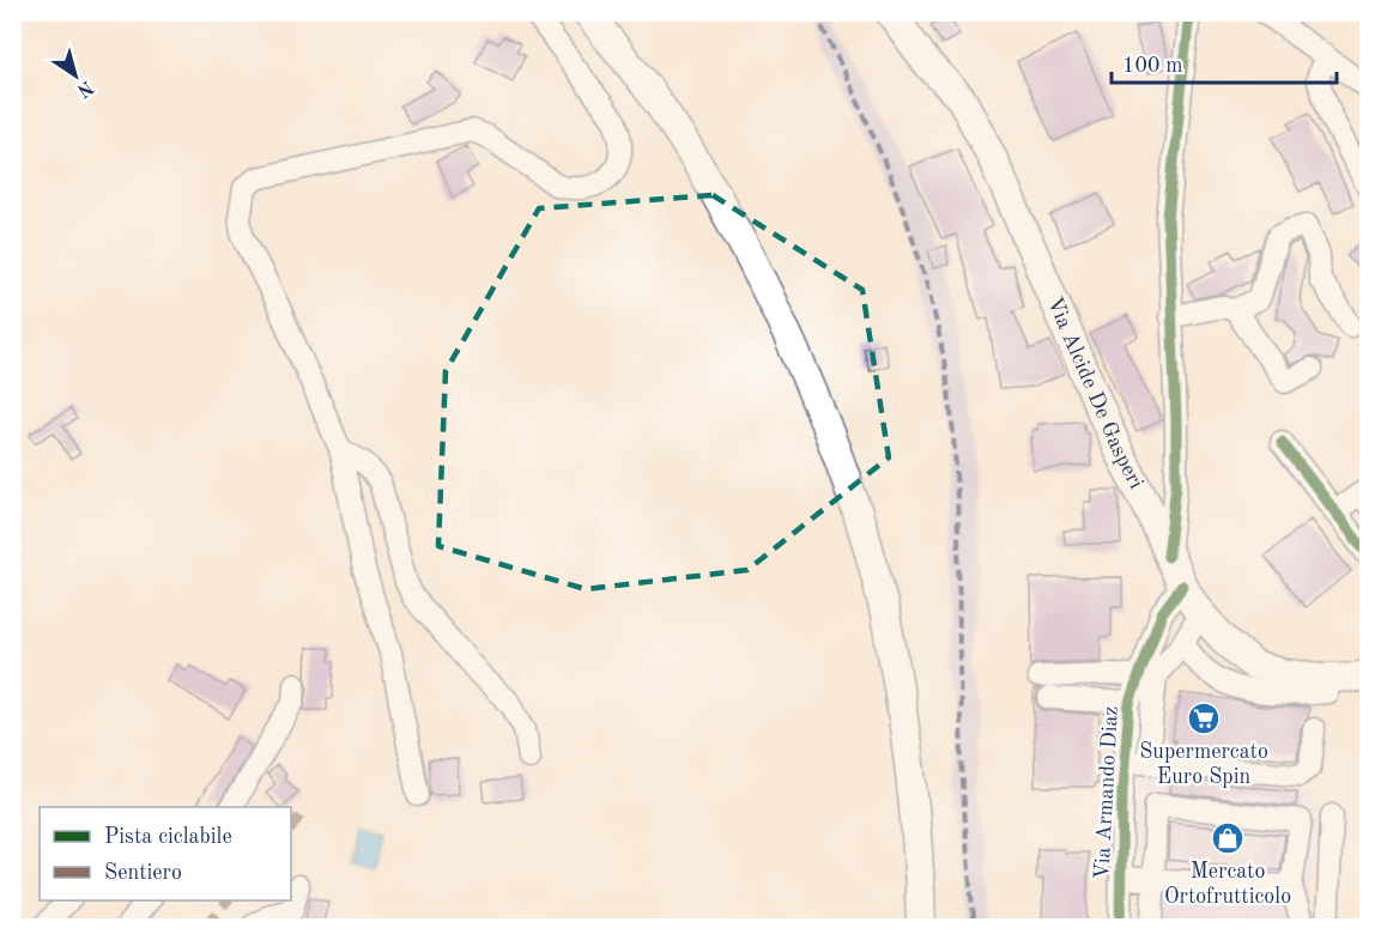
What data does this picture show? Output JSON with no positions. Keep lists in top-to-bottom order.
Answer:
{
  "streets": {
    "main road": ["Via Alcide De Gasperi"],
    "street": ["Via Armando Diaz"]
  },
  "crossings": [
    ["Via Alcide De Gasperi", "Via Armando Diaz"]
  ],
  "places": {
    "supermarket": ["Supermercato Euro Spin"],
    "shop": ["Mercato Ortofrutticolo"]
  },
  "legend": ["Pista ciclabile", "Sentiero"],
  "scale_bar": "100 m",
  "north": "bottom right"
}
